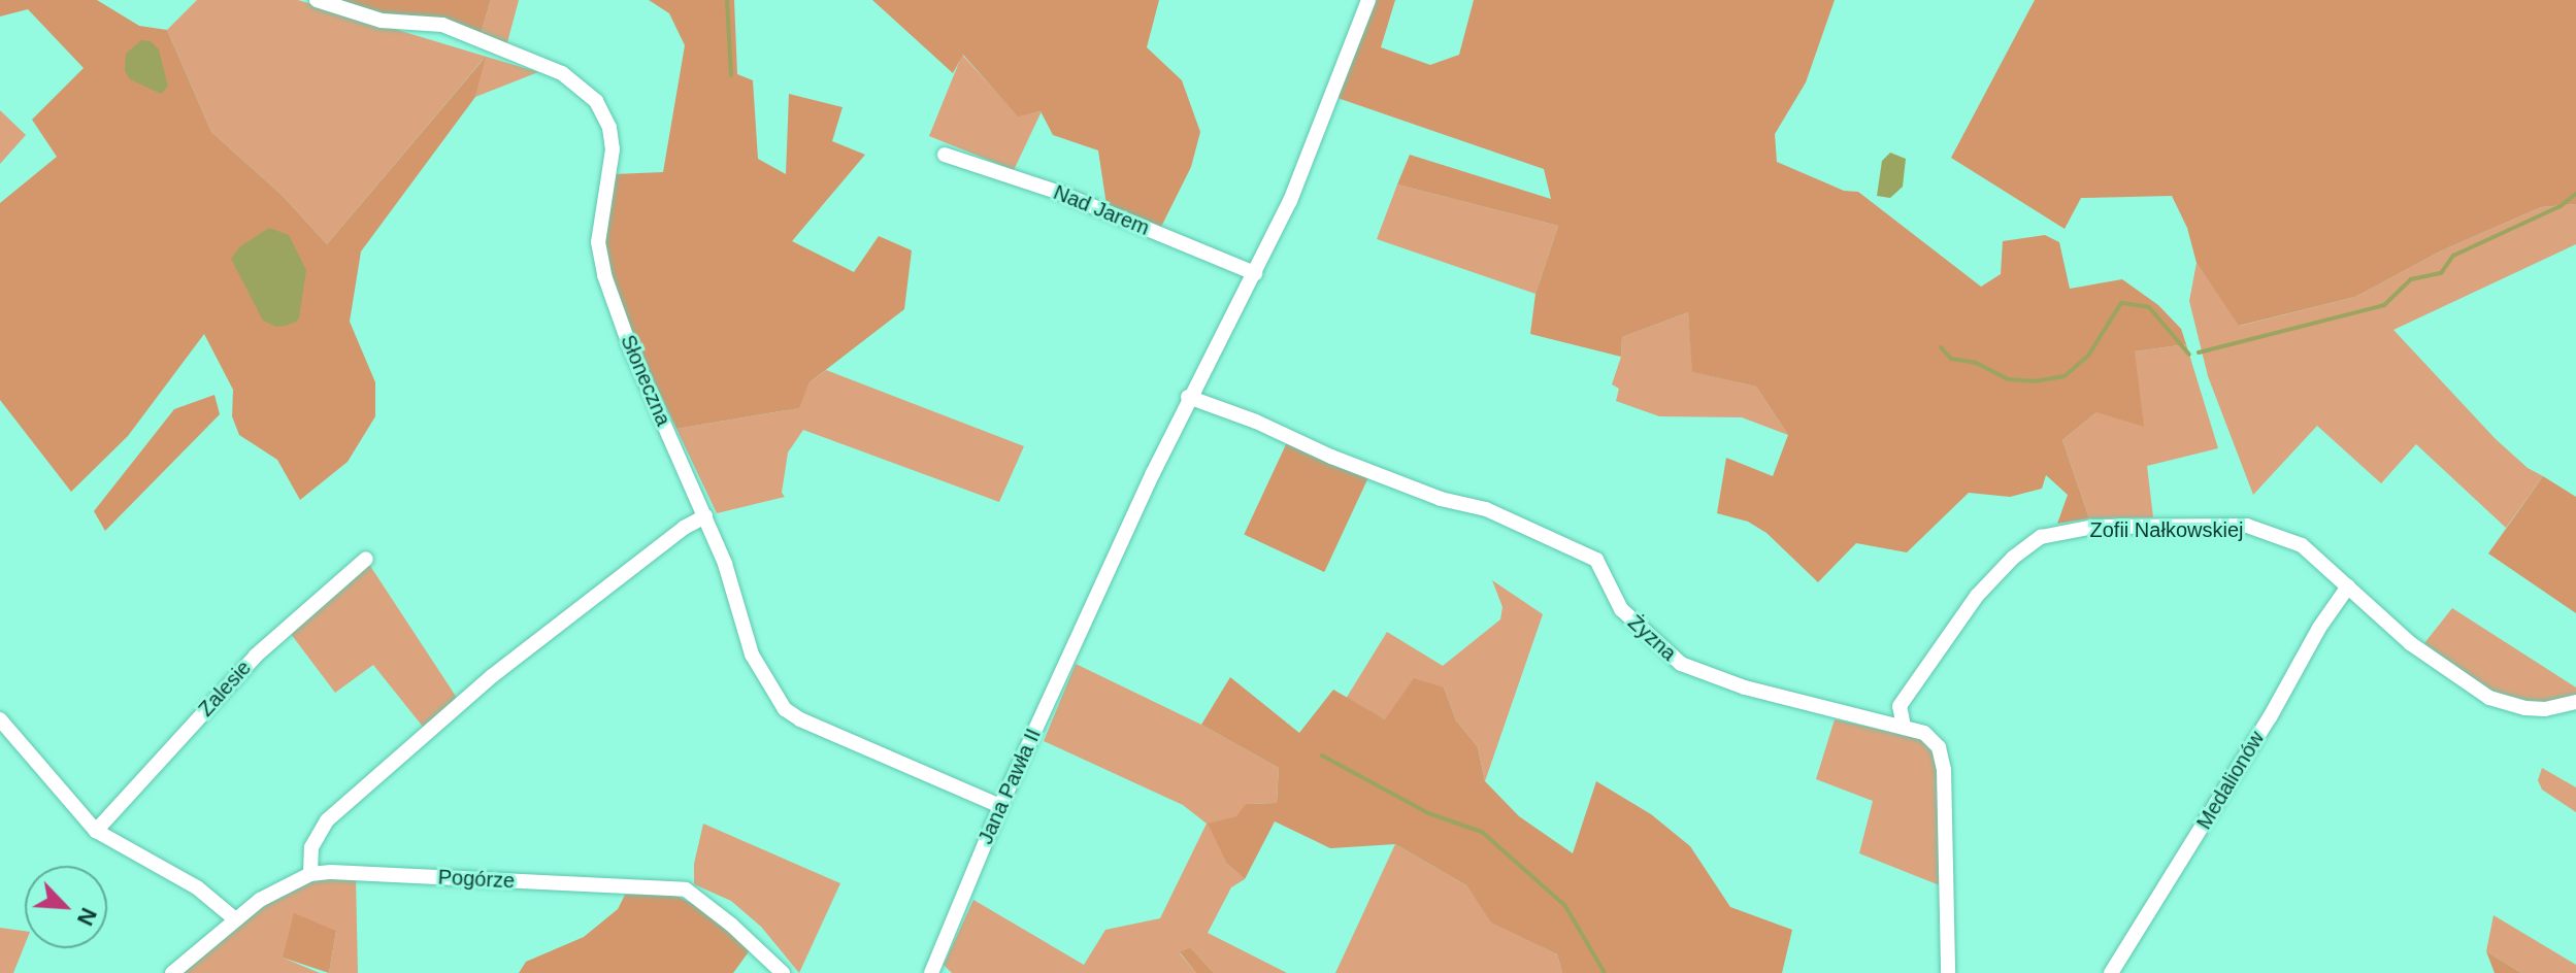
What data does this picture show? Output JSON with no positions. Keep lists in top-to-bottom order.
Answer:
{
  "streets": {
    "street": [
      "Nad Jarem",
      "Słoneczna",
      "Zofii Nałkowskiej",
      "Żyzna",
      "Zalesie",
      "Medalionów",
      "Jana Pawła II",
      "Pogórze"
    ]
  },
  "crossings": [
    ["Słoneczna", "Jana Pawła II"],
    ["Zofii Nałkowskiej", "Żyzna"],
    ["Zofii Nałkowskiej", "Medalionów"],
    ["Żyzna", "Jana Pawła II"]
  ],
  "north": "bottom right"
}
